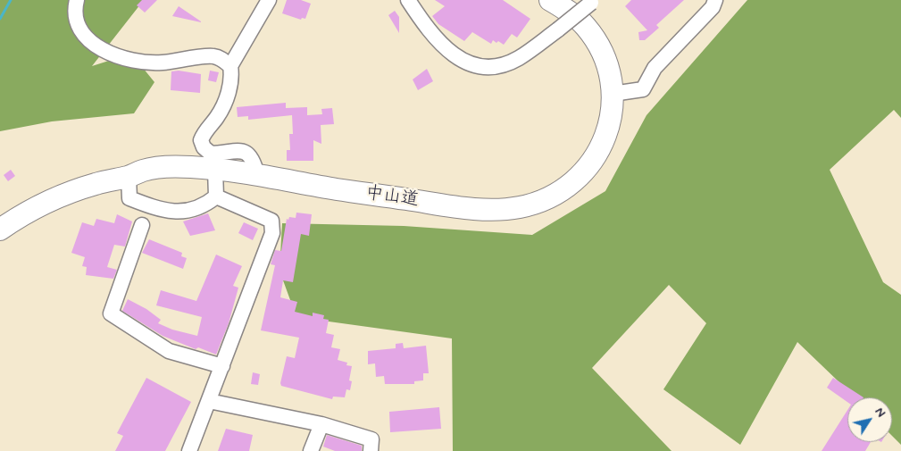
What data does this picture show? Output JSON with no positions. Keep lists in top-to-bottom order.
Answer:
{
  "streets": {
    "highway": ["中山道"]
  },
  "north": "top right"
}
